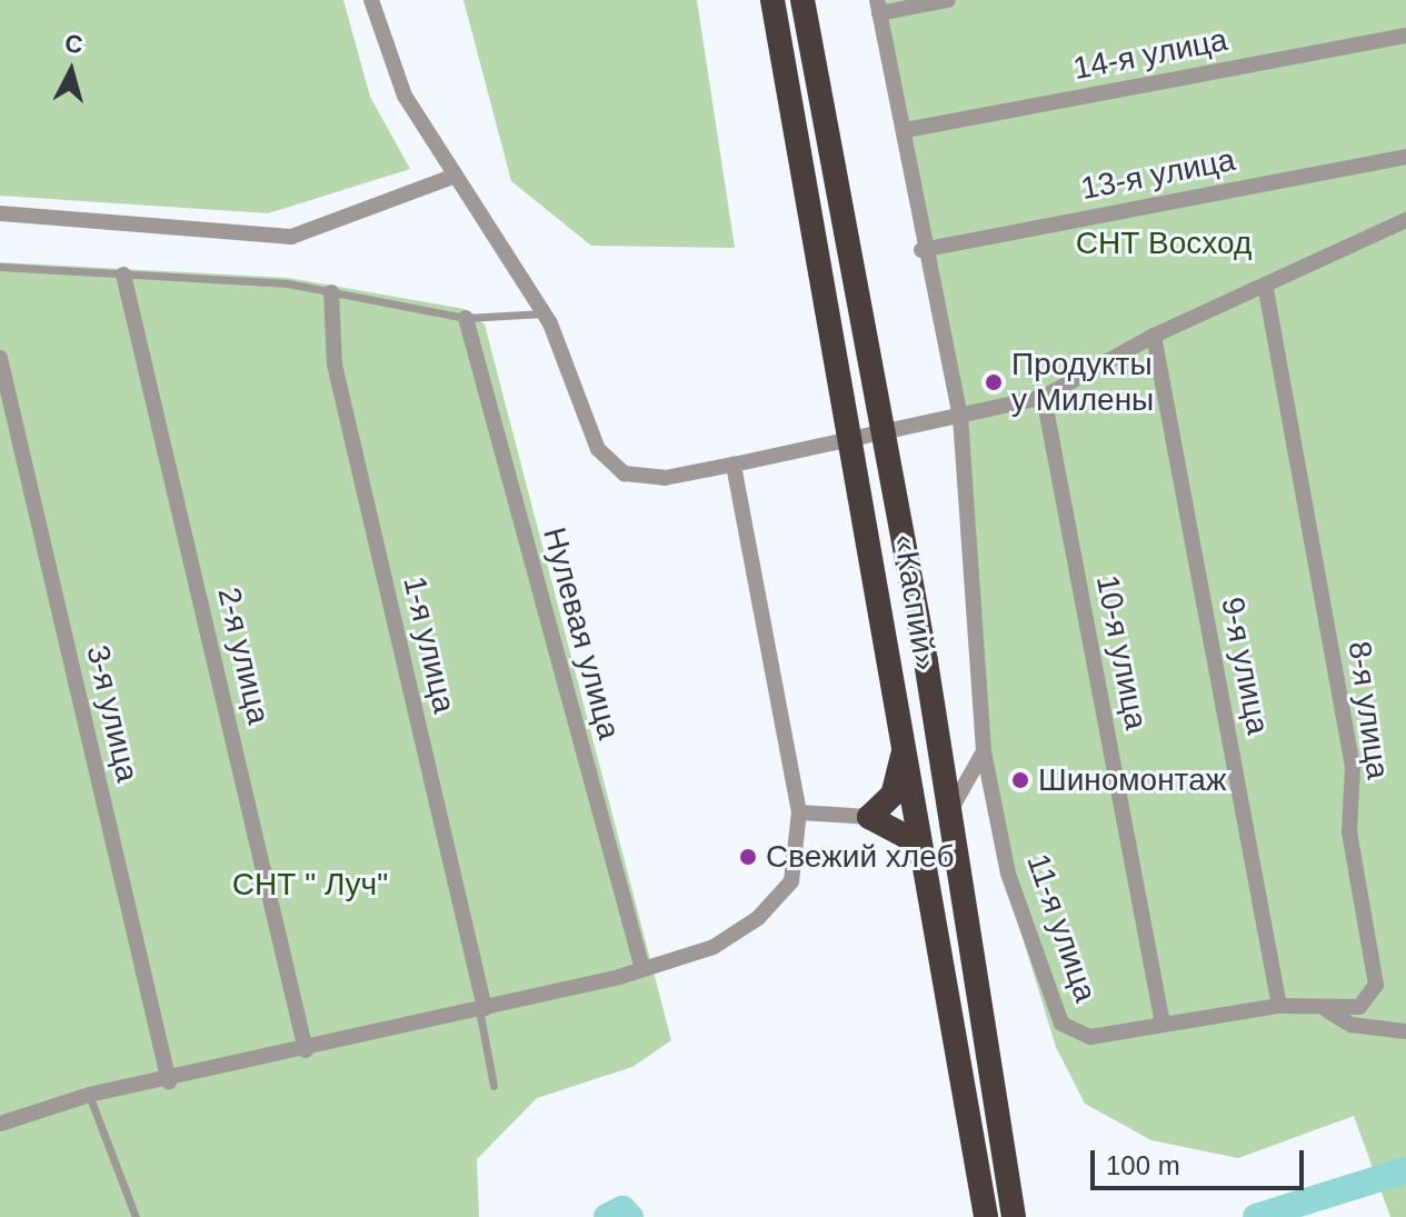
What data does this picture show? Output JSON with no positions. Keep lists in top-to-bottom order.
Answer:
{
  "streets": {
    "highway": ["«Каспий»"],
    "street": [
      "14-я улица",
      "13-я улица",
      "Нулевая улица",
      "1-я улица",
      "10-я улица",
      "2-я улица",
      "9-я улица",
      "8-я улица",
      "3-я улица",
      "11-я улица"
    ]
  },
  "crossings": [
    ["14-я улица", "11-я улица"],
    ["13-я улица", "11-я улица"],
    ["10-я улица", "11-я улица"],
    ["9-я улица", "8-я улица"],
    ["9-я улица", "11-я улица"],
    ["8-я улица", "11-я улица"]
  ],
  "parks": ["СНТ Восход", "СНТ \" Луч\""],
  "places": ["Продукты у Милены", "Шиномонтаж", "Свежий хлеб"],
  "scale_bar": "100 m",
  "north": "top"
}
